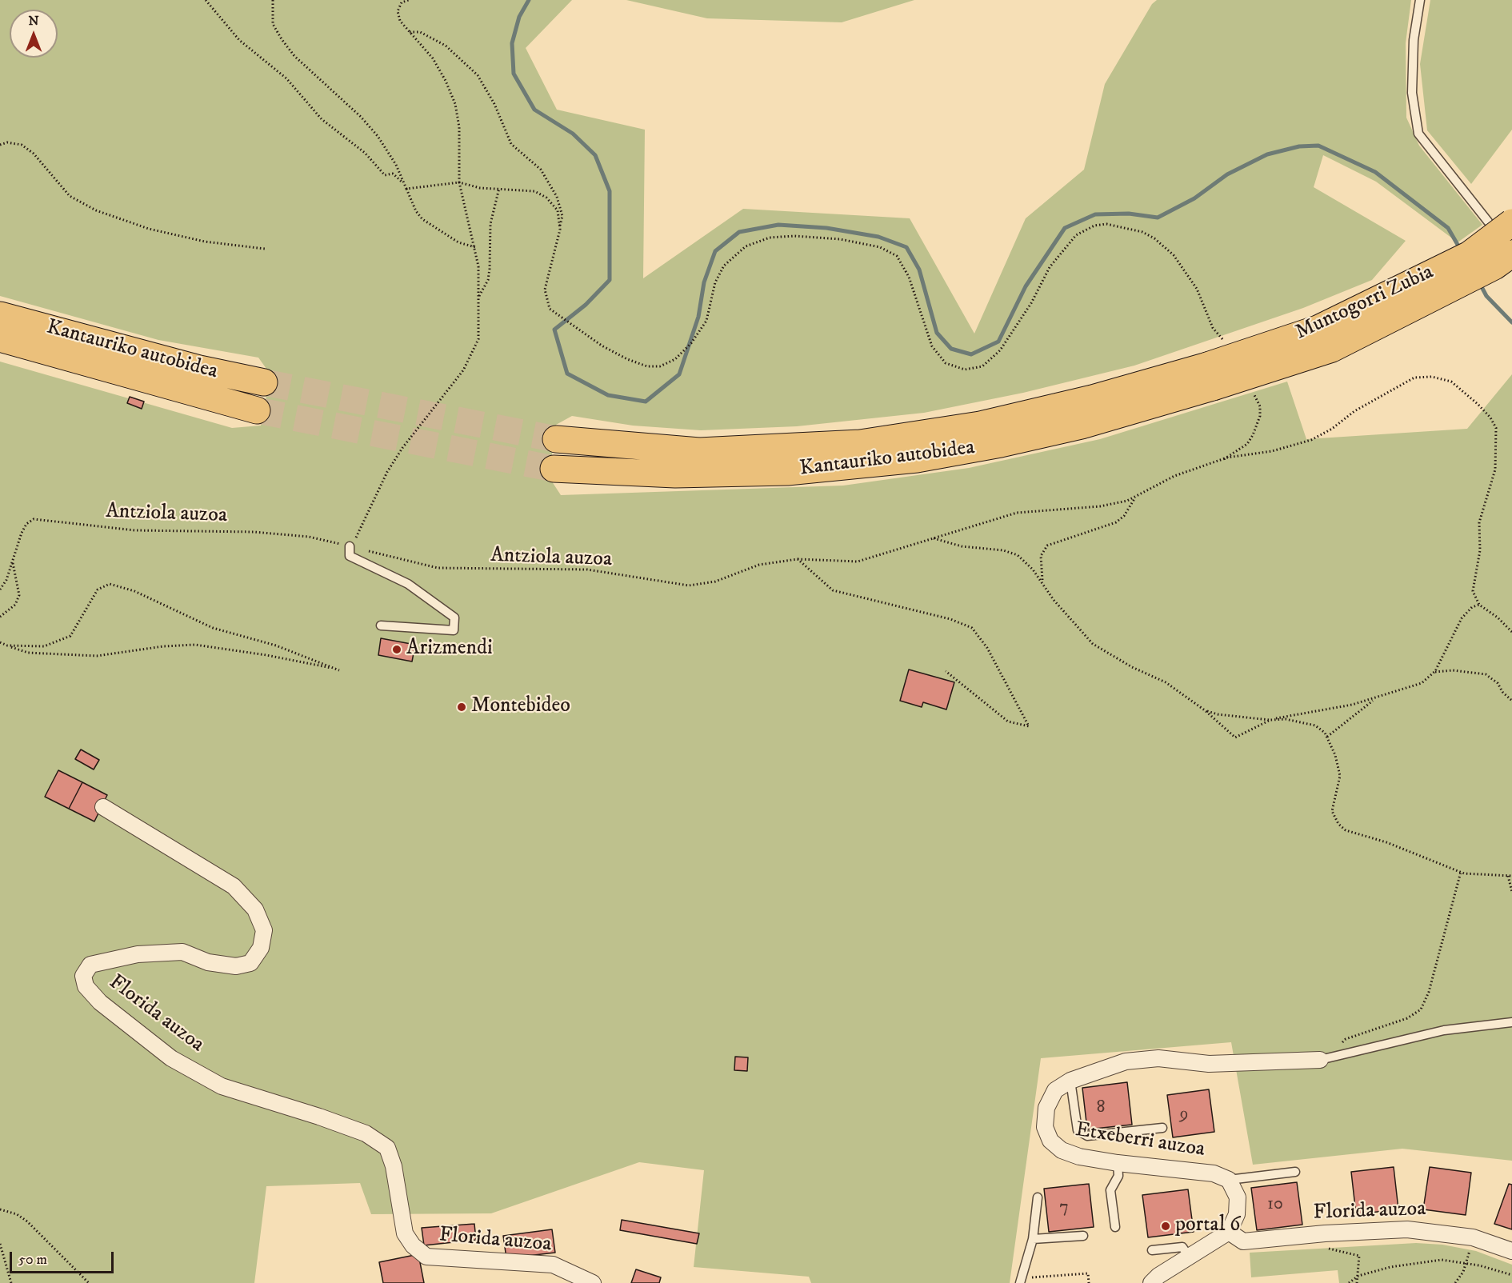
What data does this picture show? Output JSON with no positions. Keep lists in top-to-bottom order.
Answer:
{
  "streets": {
    "highway": ["Muntogorri Zubia", "Kantauriko autobidea"],
    "street": ["Florida auzoa", "Etxeberri auzoa"],
    "path": ["Antziola auzoa"]
  },
  "crossings": [
    ["Muntogorri Zubia", "Kantauriko autobidea"]
  ],
  "places": ["Arizmendi", "Montebideo", "portal 6"],
  "house_numbers": [
    "8",
    "9",
    "10",
    "7"
  ],
  "scale_bar": "50 m",
  "north": "top"
}
